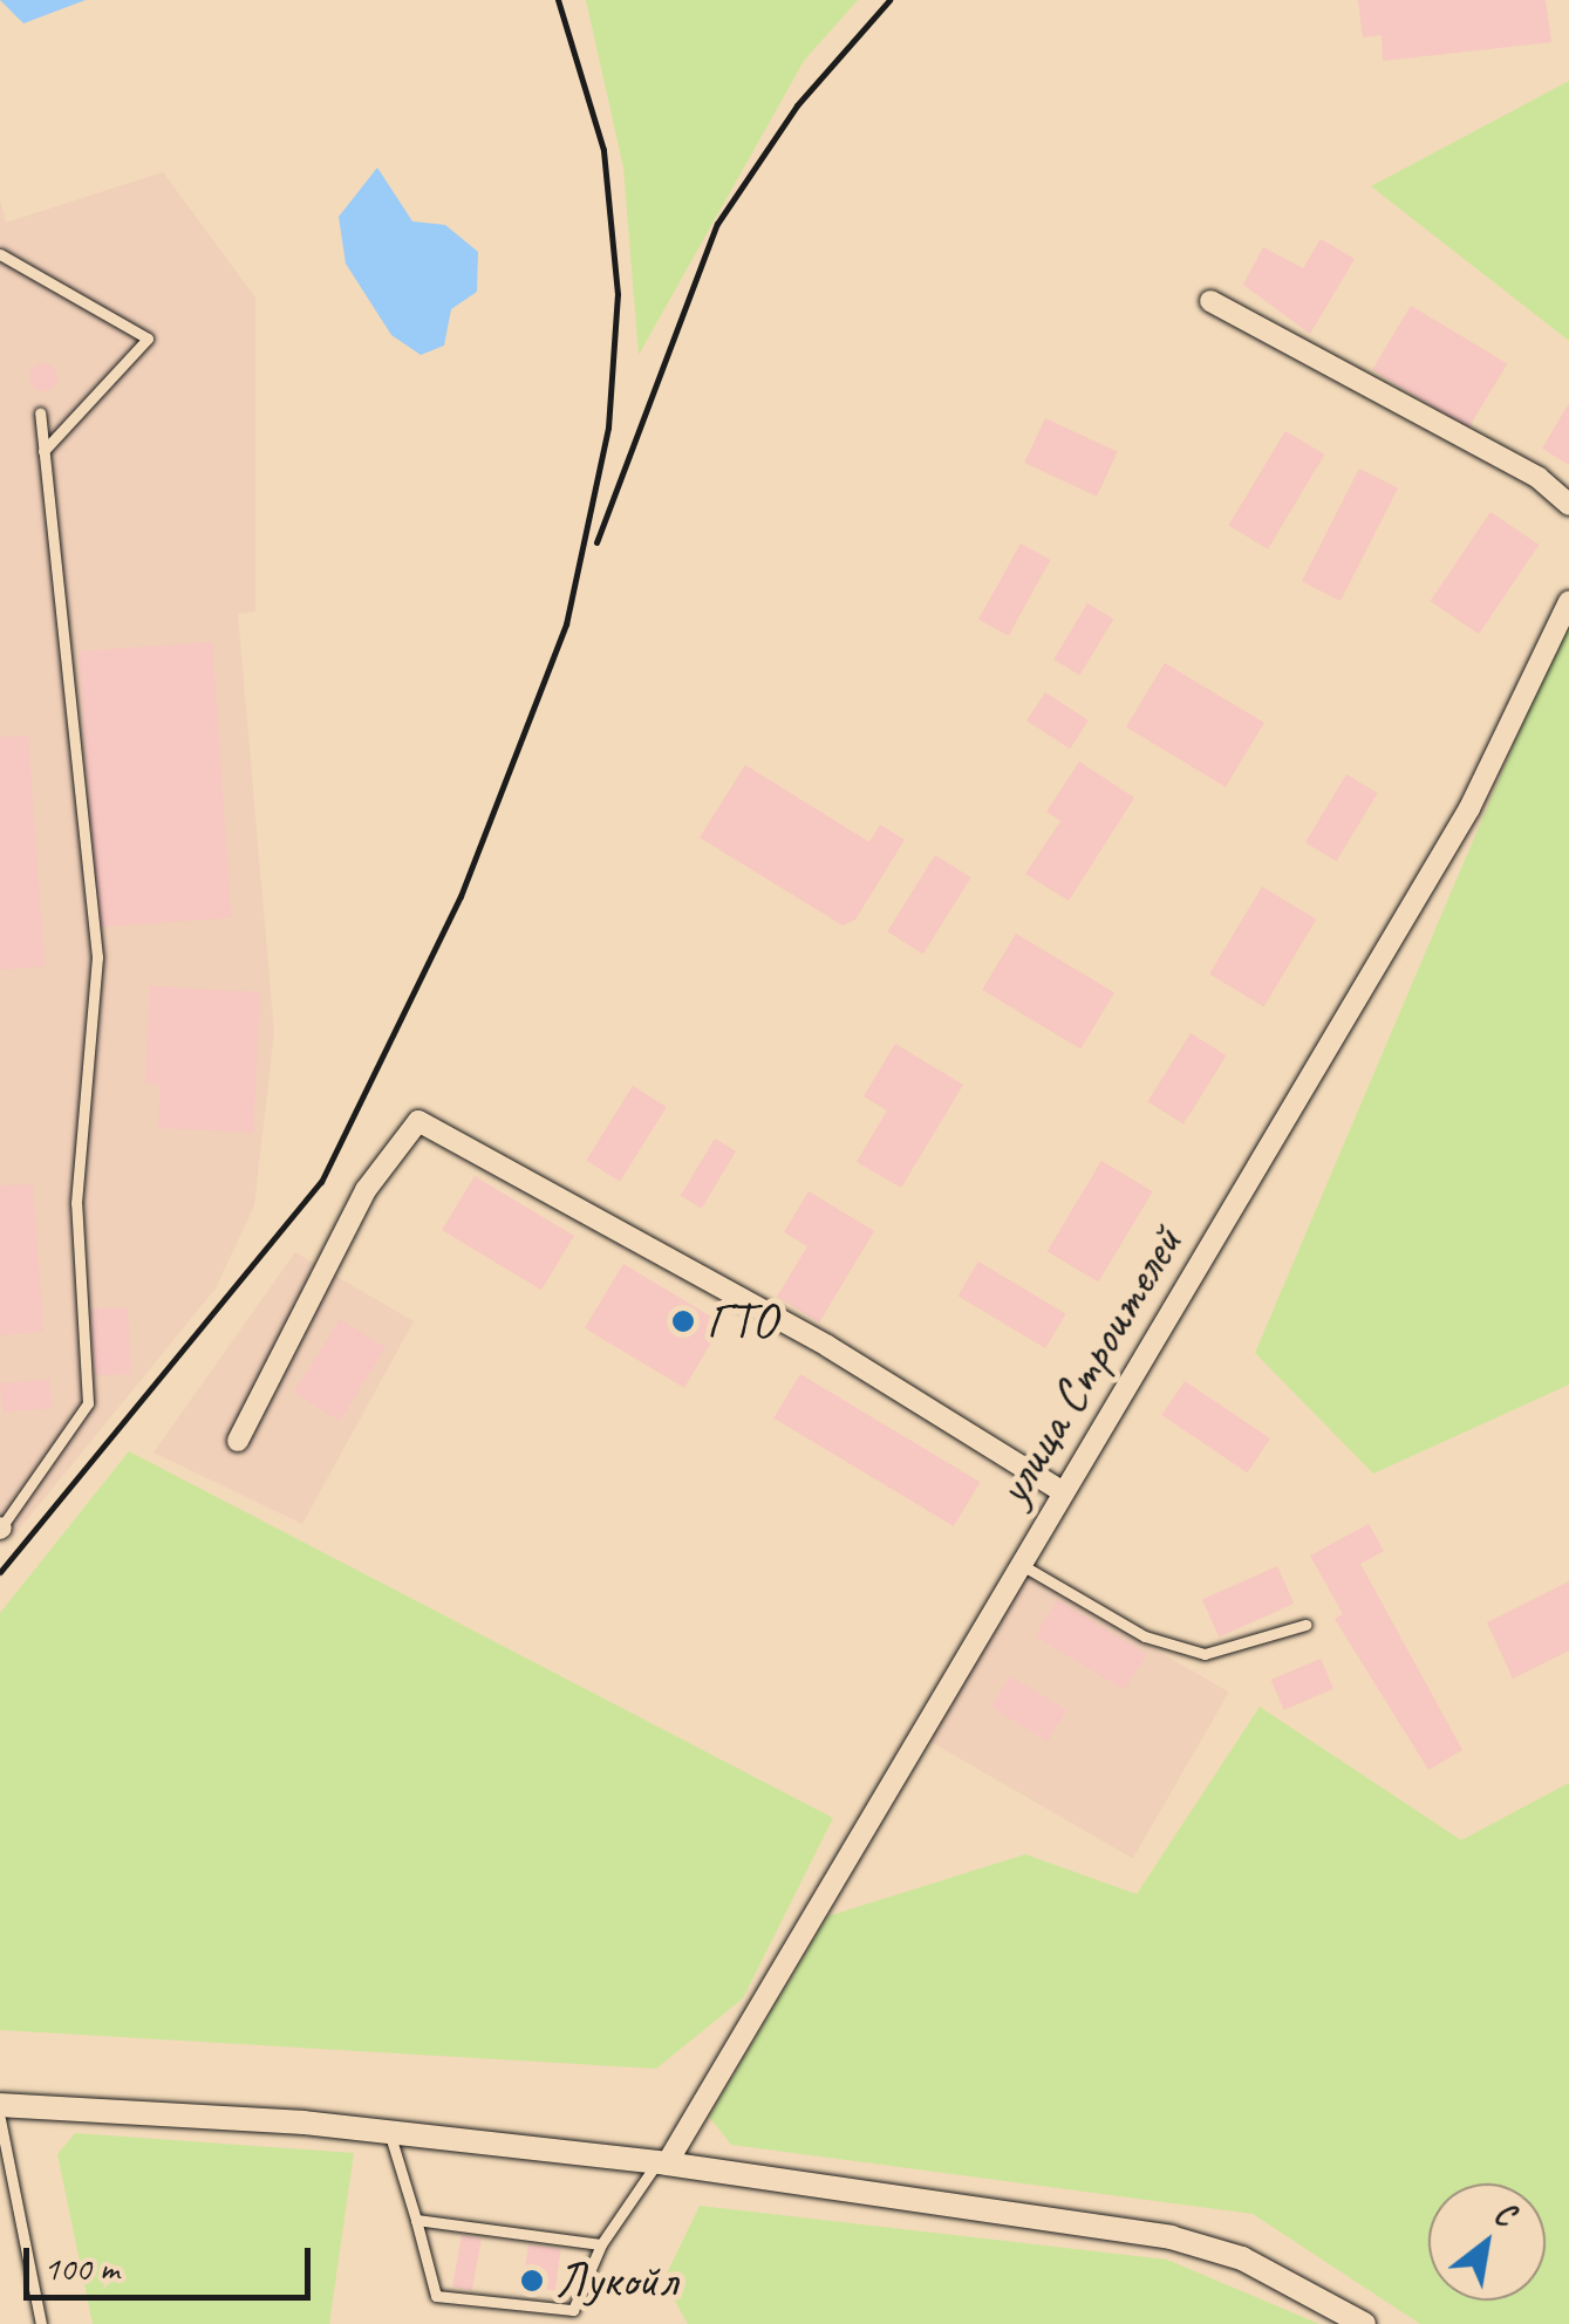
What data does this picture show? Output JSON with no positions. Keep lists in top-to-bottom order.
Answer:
{
  "streets": {
    "street": ["улица Строителей"]
  },
  "places": ["ГТО", "Лукойл"],
  "scale_bar": "100 m",
  "north": "top right"
}
